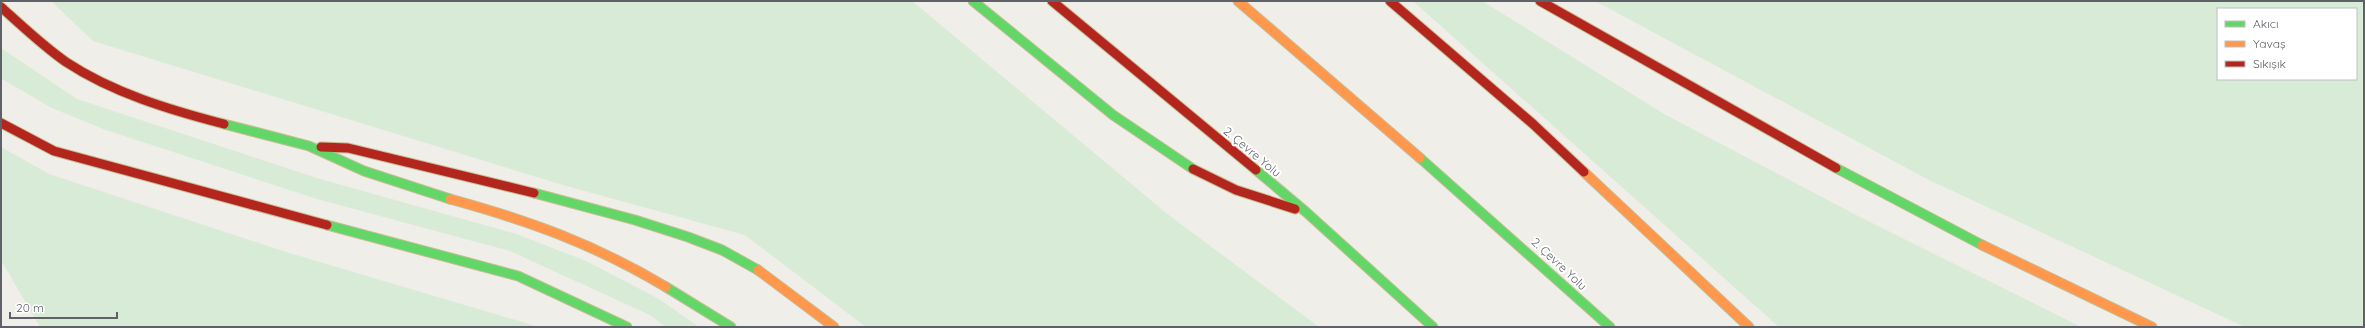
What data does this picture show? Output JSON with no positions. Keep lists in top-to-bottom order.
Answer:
{
  "streets": {
    "highway": ["2. Çevre Yolu"]
  },
  "legend": ["Akıcı", "Yavaş", "Sıkışık"],
  "scale_bar": "20 m"
}
